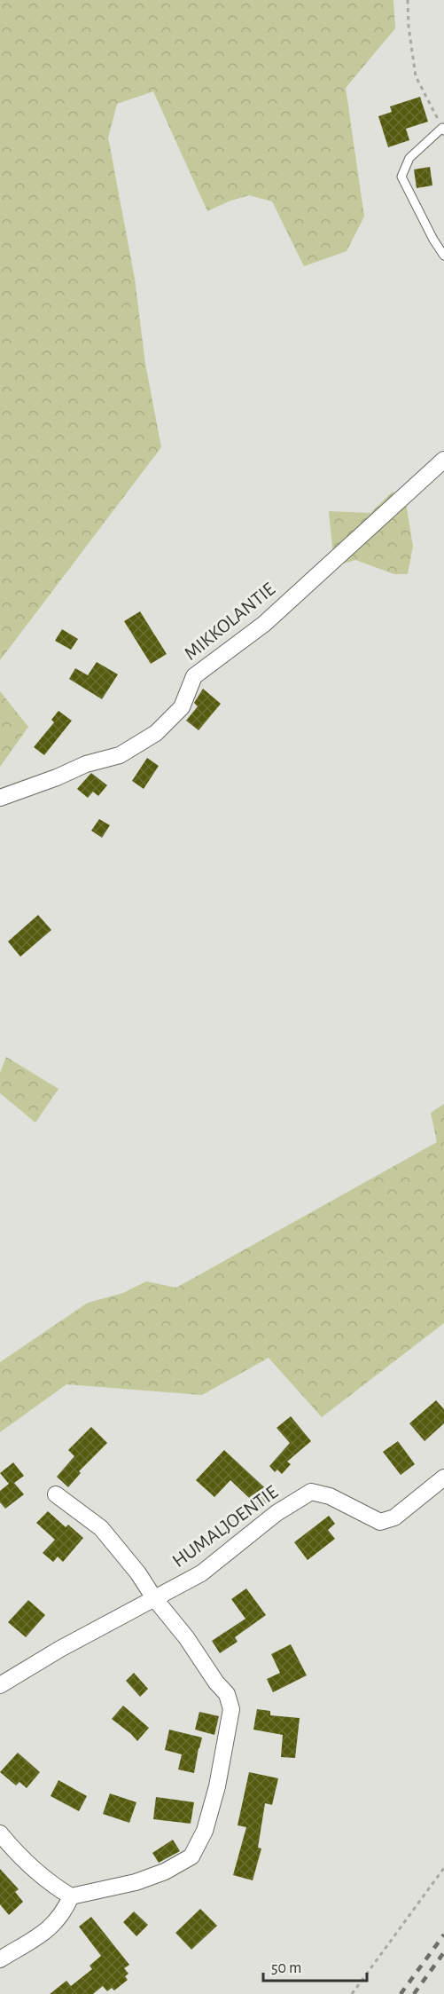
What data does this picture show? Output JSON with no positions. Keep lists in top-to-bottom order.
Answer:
{
  "streets": {
    "street": ["MIKKOLANTIE", "HUMALJOENTIE"]
  },
  "scale_bar": "50 m"
}
